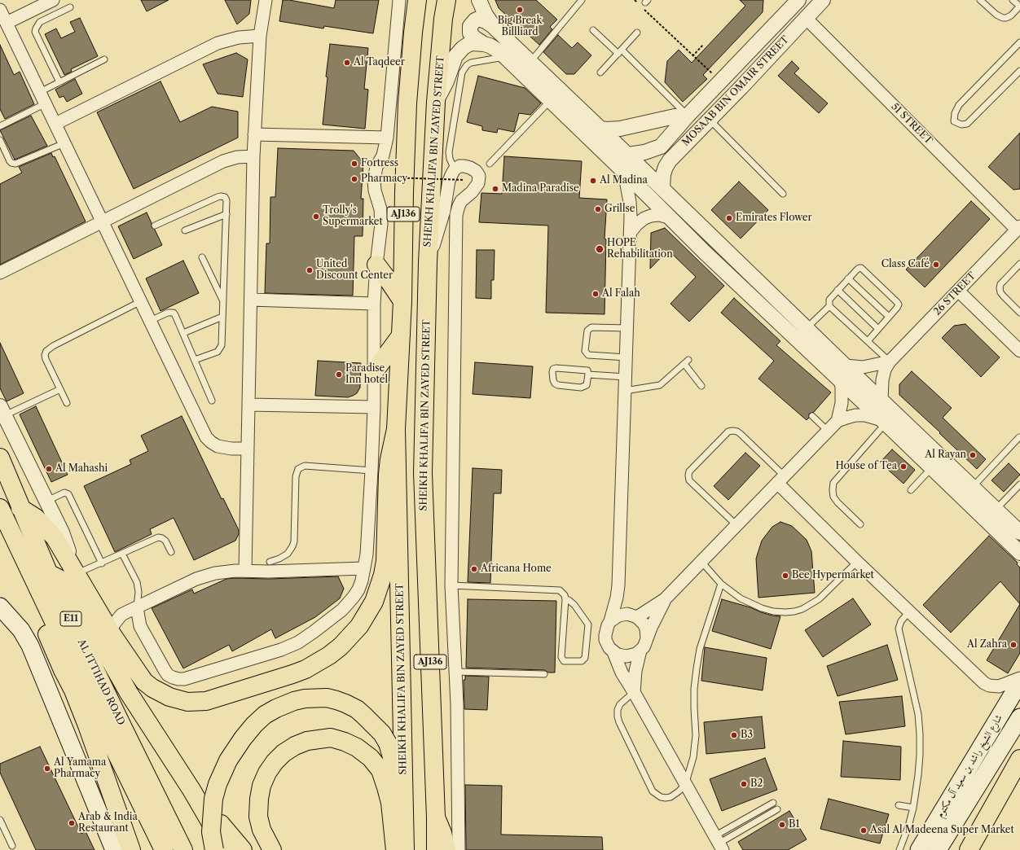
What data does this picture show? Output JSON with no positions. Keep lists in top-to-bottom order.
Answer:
{
  "streets": {
    "main road": [
      "SHEIKH KHALIFA BIN ZAYED STREET",
      "AJ136",
      "E11",
      "AL ITTIHAD ROAD",
      "شارع الشيخ راشد بن سعيد آل مكتوم"
    ],
    "street": ["MOSAAB BIN OMAIR STREET", "51 STREET", "26 STREET"]
  },
  "crossings": [
    ["MOSAAB BIN OMAIR STREET", "51 STREET"],
    ["51 STREET", "26 STREET"]
  ],
  "places": [
    "Big Break Billliard",
    "Al Taqdeer",
    "Fortress",
    "Pharmacy",
    "Al Madina",
    "Madina Paradise",
    "Grillse",
    "Trolly's Supermarket",
    "Emirates Flower",
    "HOPE Rehabilitation",
    "Class Café",
    "United Discount Center",
    "Al Falah",
    "Paradise Inn hotel",
    "Al Rayan",
    "House of Tea",
    "Al Mahashi",
    "Africana Home",
    "Bee Hypermarket",
    "Al Zahra",
    "B3",
    "Al Yamama Pharmacy",
    "B2",
    "Arab & India Restaurant",
    "B1",
    "Asal Al Madeena Super Market"
  ]
}
